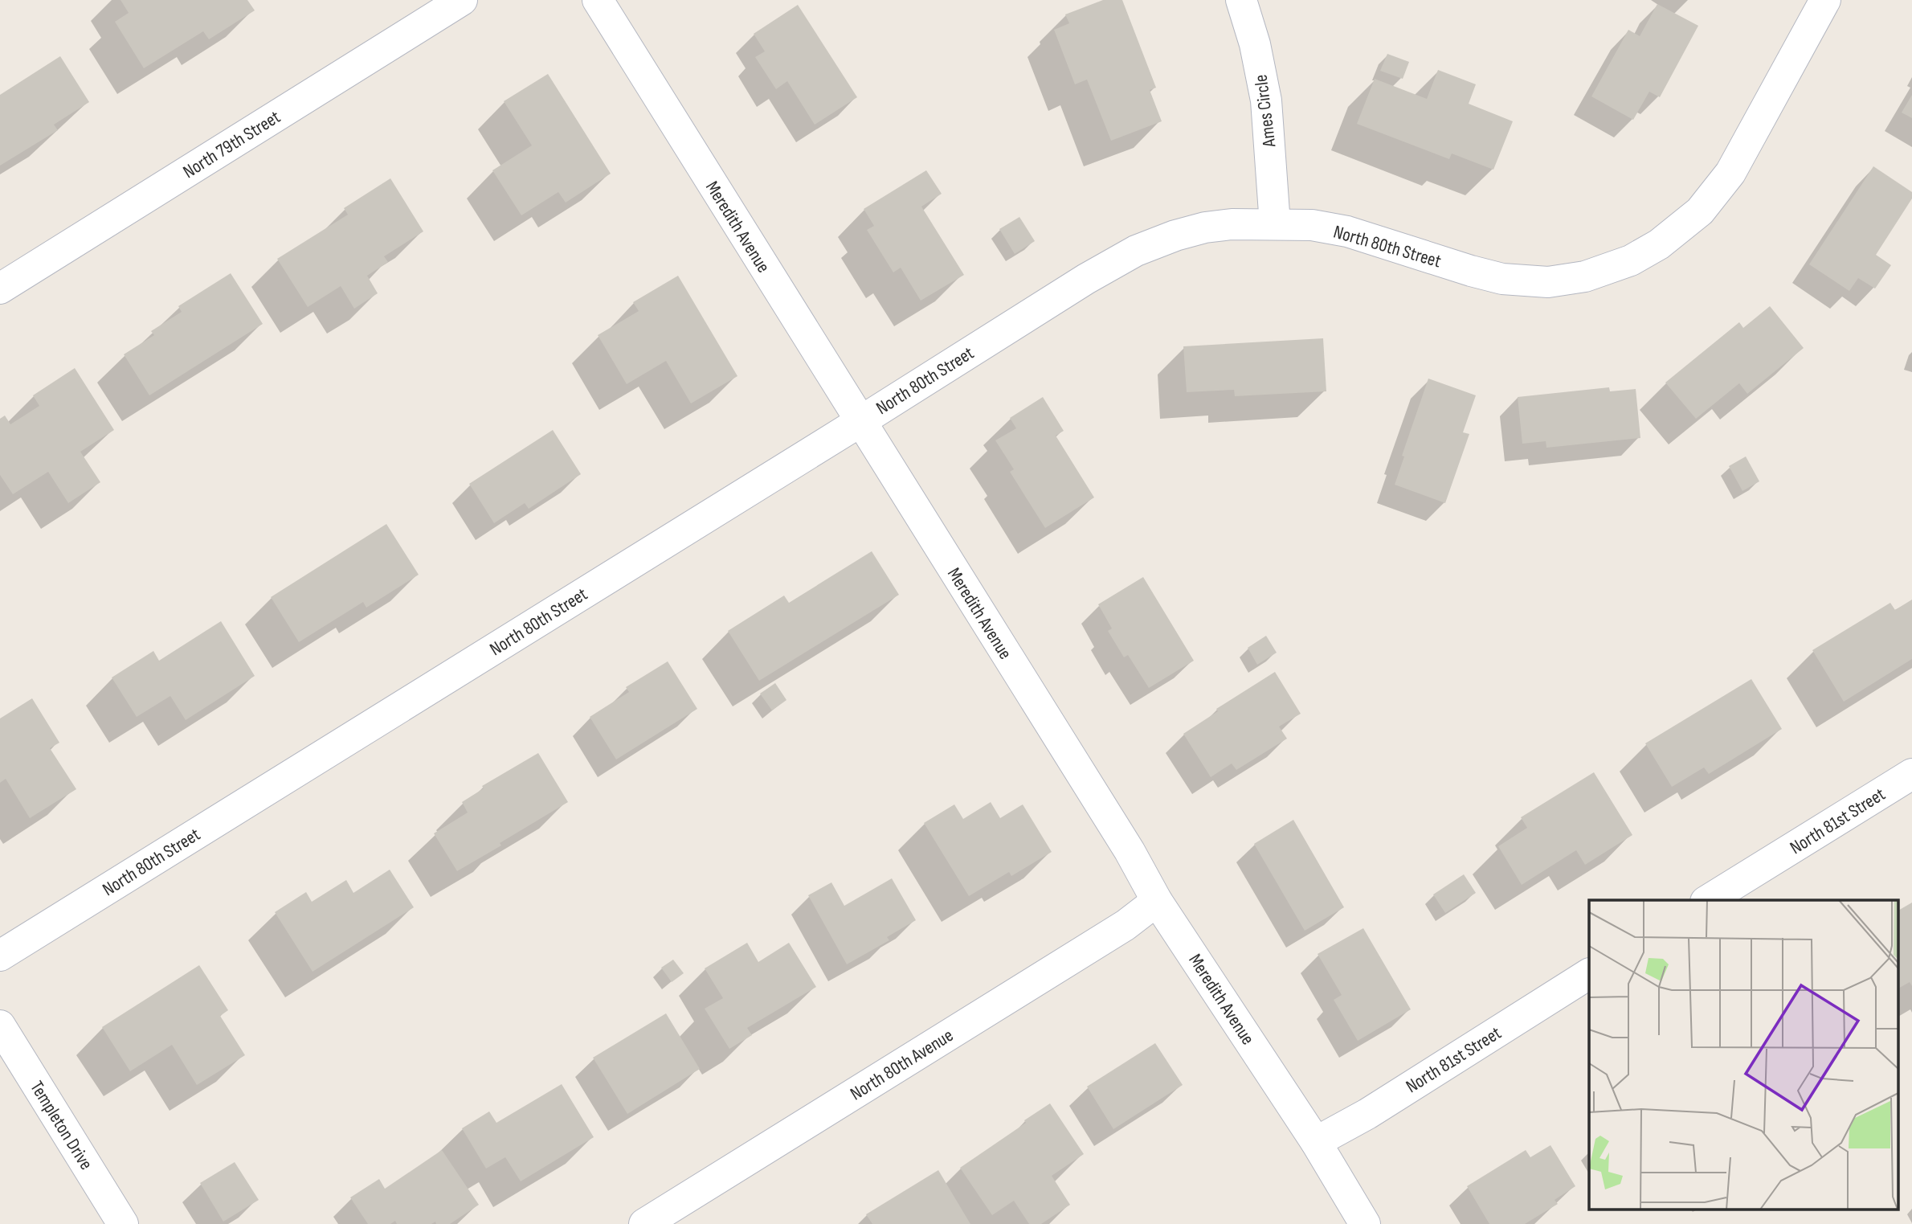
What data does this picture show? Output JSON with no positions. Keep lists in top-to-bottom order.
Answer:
{
  "streets": {
    "street": [
      "Ames Circle",
      "North 79th Street",
      "Meredith Avenue",
      "North 80th Street",
      "North 81st Street",
      "North 80th Avenue",
      "Templeton Drive"
    ]
  },
  "crossings": [
    ["Ames Circle", "North 80th Street"],
    ["Meredith Avenue", "North 80th Street"],
    ["Meredith Avenue", "North 81st Street"],
    ["Meredith Avenue", "North 80th Avenue"]
  ]
}
